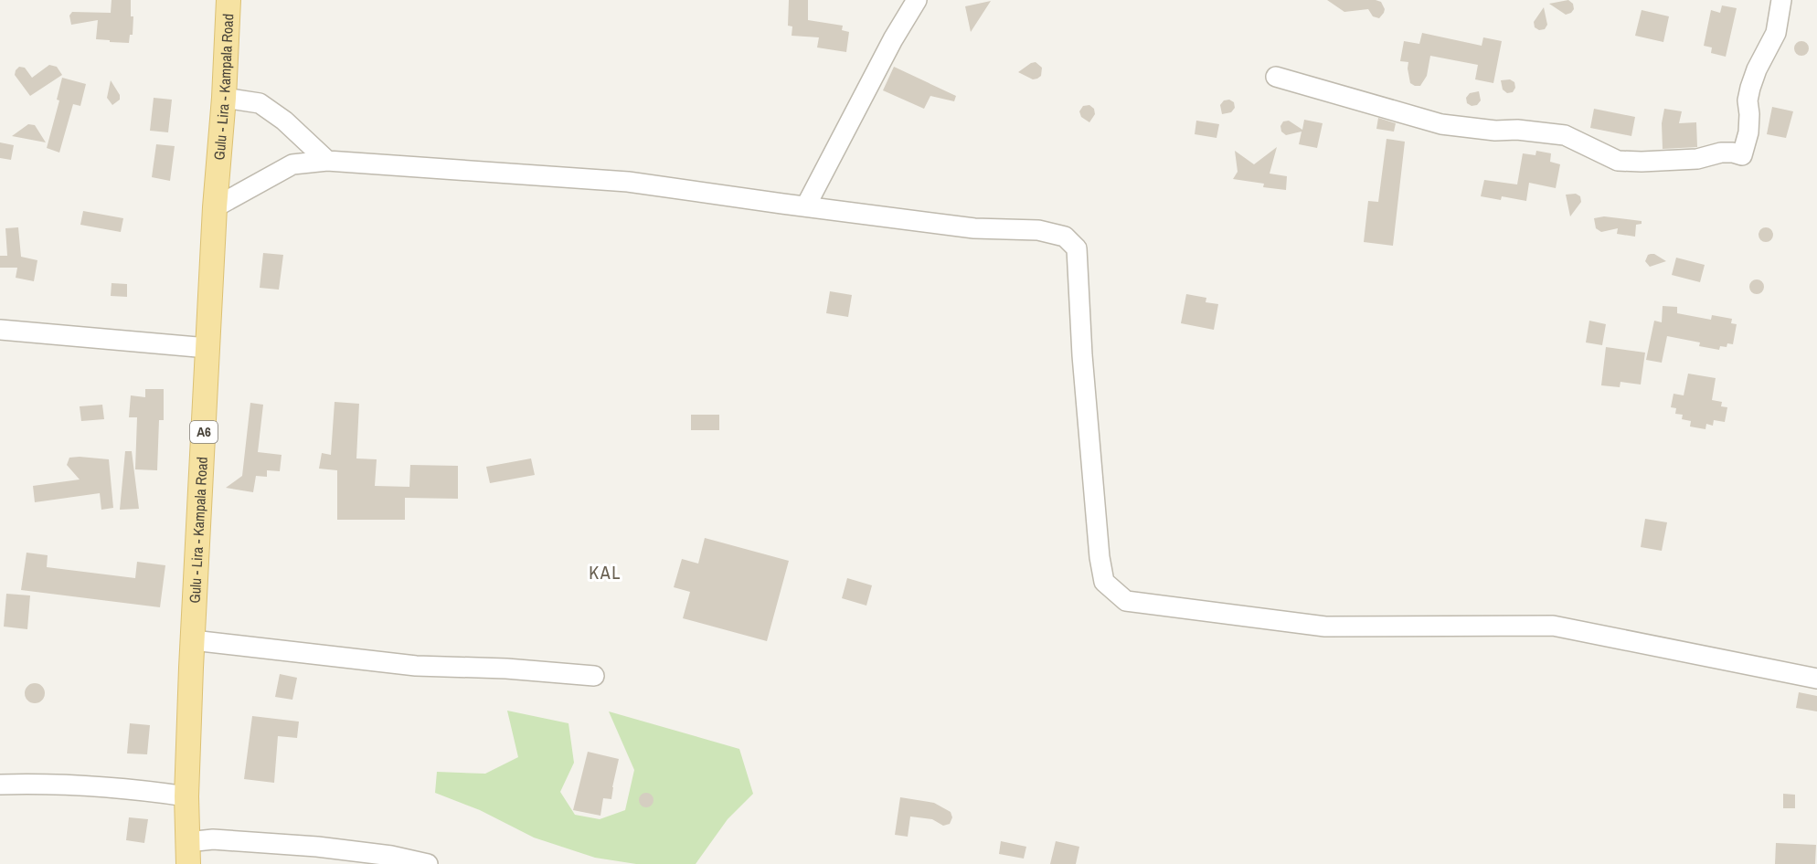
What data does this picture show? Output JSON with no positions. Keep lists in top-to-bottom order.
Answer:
{
  "streets": {
    "main road": ["Gulu - Lira - Kampala Road", "A6"]
  },
  "districts": ["KAL"]
}
